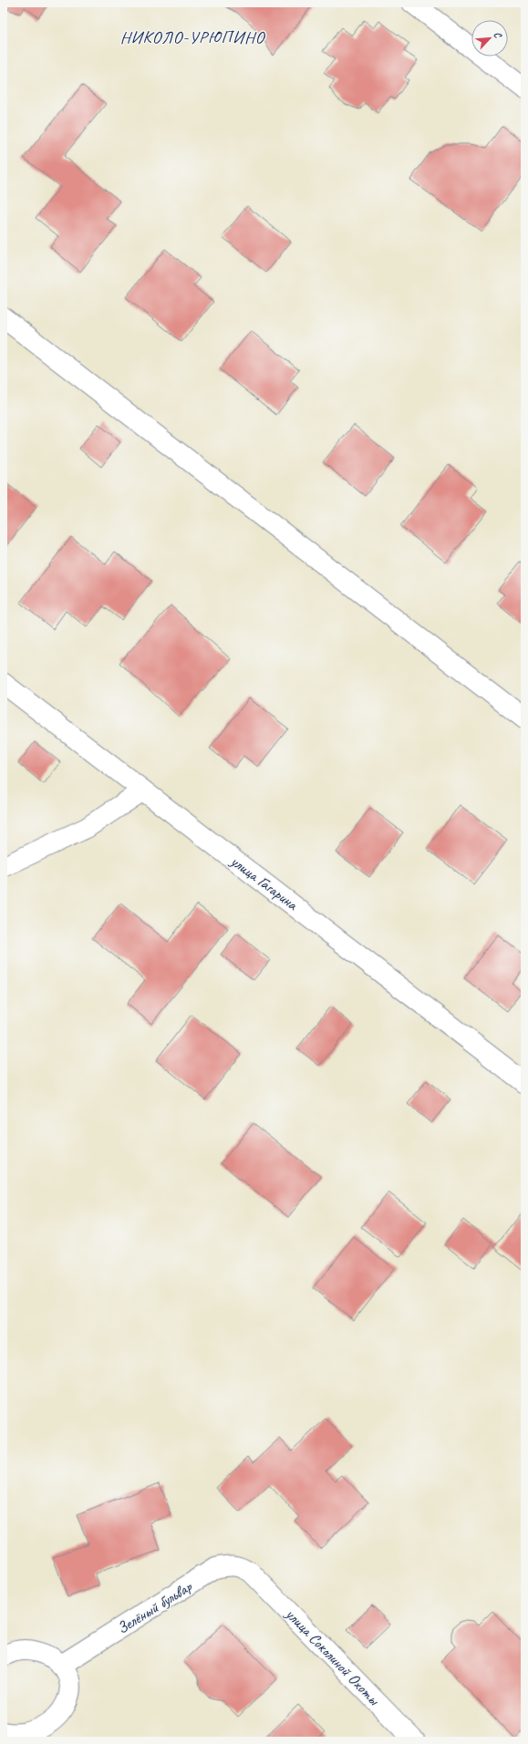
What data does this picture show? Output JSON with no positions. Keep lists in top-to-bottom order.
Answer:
{
  "streets": {
    "street": ["улица Гагарина", "Зелёный бульвар", "улица Соколиной Охоты"]
  },
  "crossings": [
    ["Зелёный бульвар", "улица Соколиной Охоты"]
  ],
  "districts": ["НИКОЛО-УРЮПИНО"],
  "north": "top right"
}
